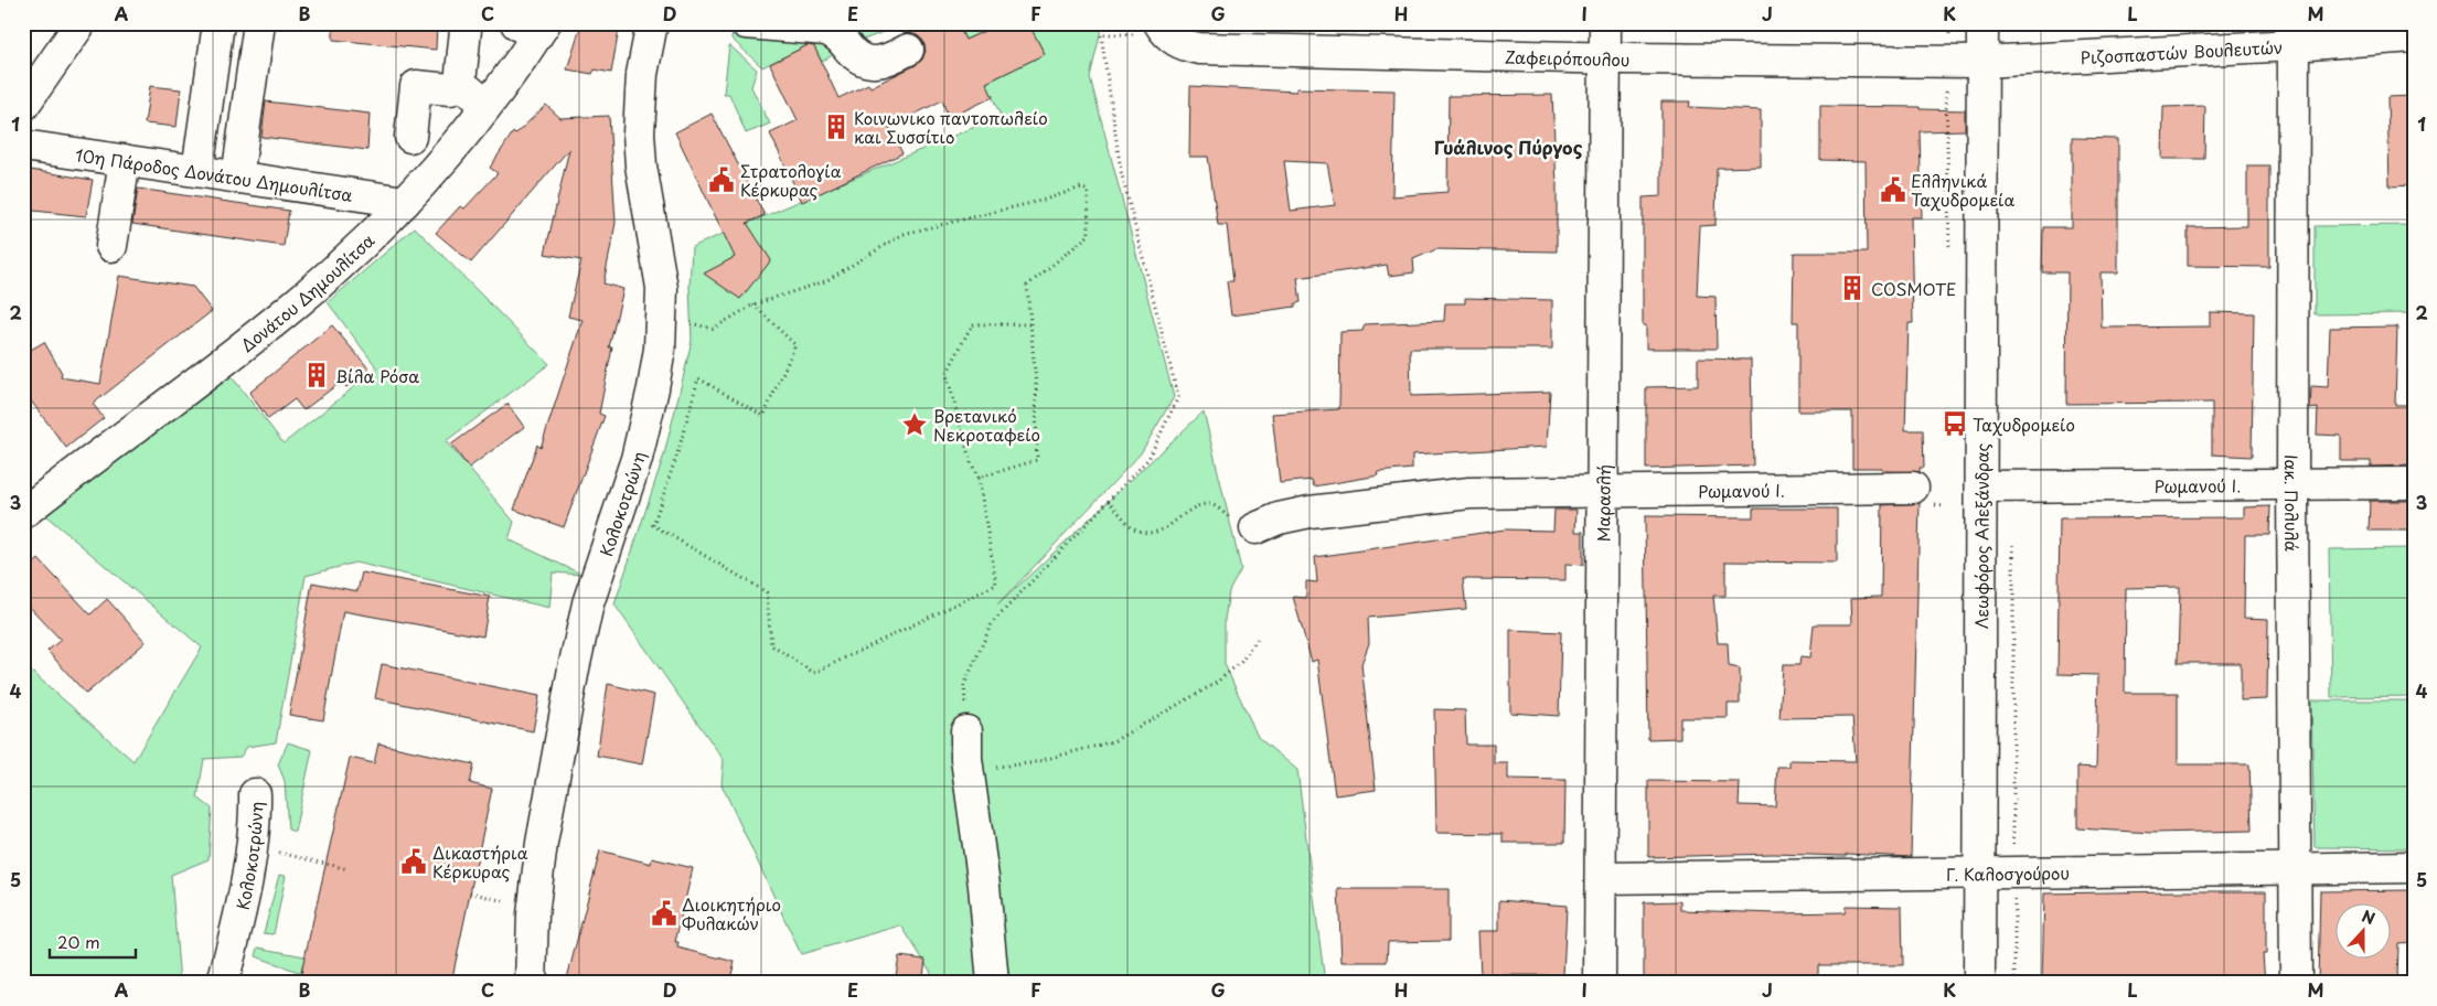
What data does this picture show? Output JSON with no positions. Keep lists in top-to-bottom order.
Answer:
{
  "streets": {
    "street": [
      "Ριζοσπαστών Βουλευτών",
      "Ζαφειρόπουλου",
      "10η Πάροδος Δονάτου Δημουλίτσα",
      "Δονάτου Δημουλίτσα",
      "Ρωμανού Ι.",
      "Μαρασλή",
      "Ιακ. Πολυλά",
      "Κολοκοτρώνη",
      "Λεωφόρος Αλεξάνδρας",
      "Γ. Καλοσγούρου"
    ]
  },
  "crossings": [
    ["Ριζοσπαστών Βουλευτών", "Ζαφειρόπουλου"],
    ["Ριζοσπαστών Βουλευτών", "Ιακ. Πολυλά"],
    ["Ριζοσπαστών Βουλευτών", "Λεωφόρος Αλεξάνδρας"],
    ["Ζαφειρόπουλου", "Μαρασλή"],
    ["Ζαφειρόπουλου", "Λεωφόρος Αλεξάνδρας"],
    ["10η Πάροδος Δονάτου Δημουλίτσα", "Δονάτου Δημουλίτσα"],
    ["Ρωμανού Ι.", "Μαρασλή"],
    ["Ρωμανού Ι.", "Ιακ. Πολυλά"],
    ["Ρωμανού Ι.", "Λεωφόρος Αλεξάνδρας"],
    ["Μαρασλή", "Γ. Καλοσγούρου"],
    ["Ιακ. Πολυλά", "Γ. Καλοσγούρου"],
    ["Λεωφόρος Αλεξάνδρας", "Γ. Καλοσγούρου"]
  ],
  "districts": ["Γυάλινος Πύργος"],
  "places": {
    "building": ["Κοινωνικο παντοπωλείο και Συσσίτιο", "COSMOTE", "Βίλα Ρόσα"],
    "public building": [
      "Στρατολογία Κέρκυρας",
      "Ελληνικά Ταχυδρομεία",
      "Δικαστήρια Κέρκυρας",
      "Διοικητήριο Φυλακών"
    ],
    "bus stop": ["Ταχυδρομείο"],
    "place": ["Βρετανικό Νεκροταφείο"]
  },
  "scale_bar": "20 m",
  "north": "top",
  "grid": {
    "columns": [
      "A",
      "B",
      "C",
      "D",
      "E",
      "F",
      "G",
      "H",
      "I",
      "J",
      "K",
      "L",
      "M"
    ],
    "rows": [
      "1",
      "2",
      "3",
      "4",
      "5"
    ]
  }
}
